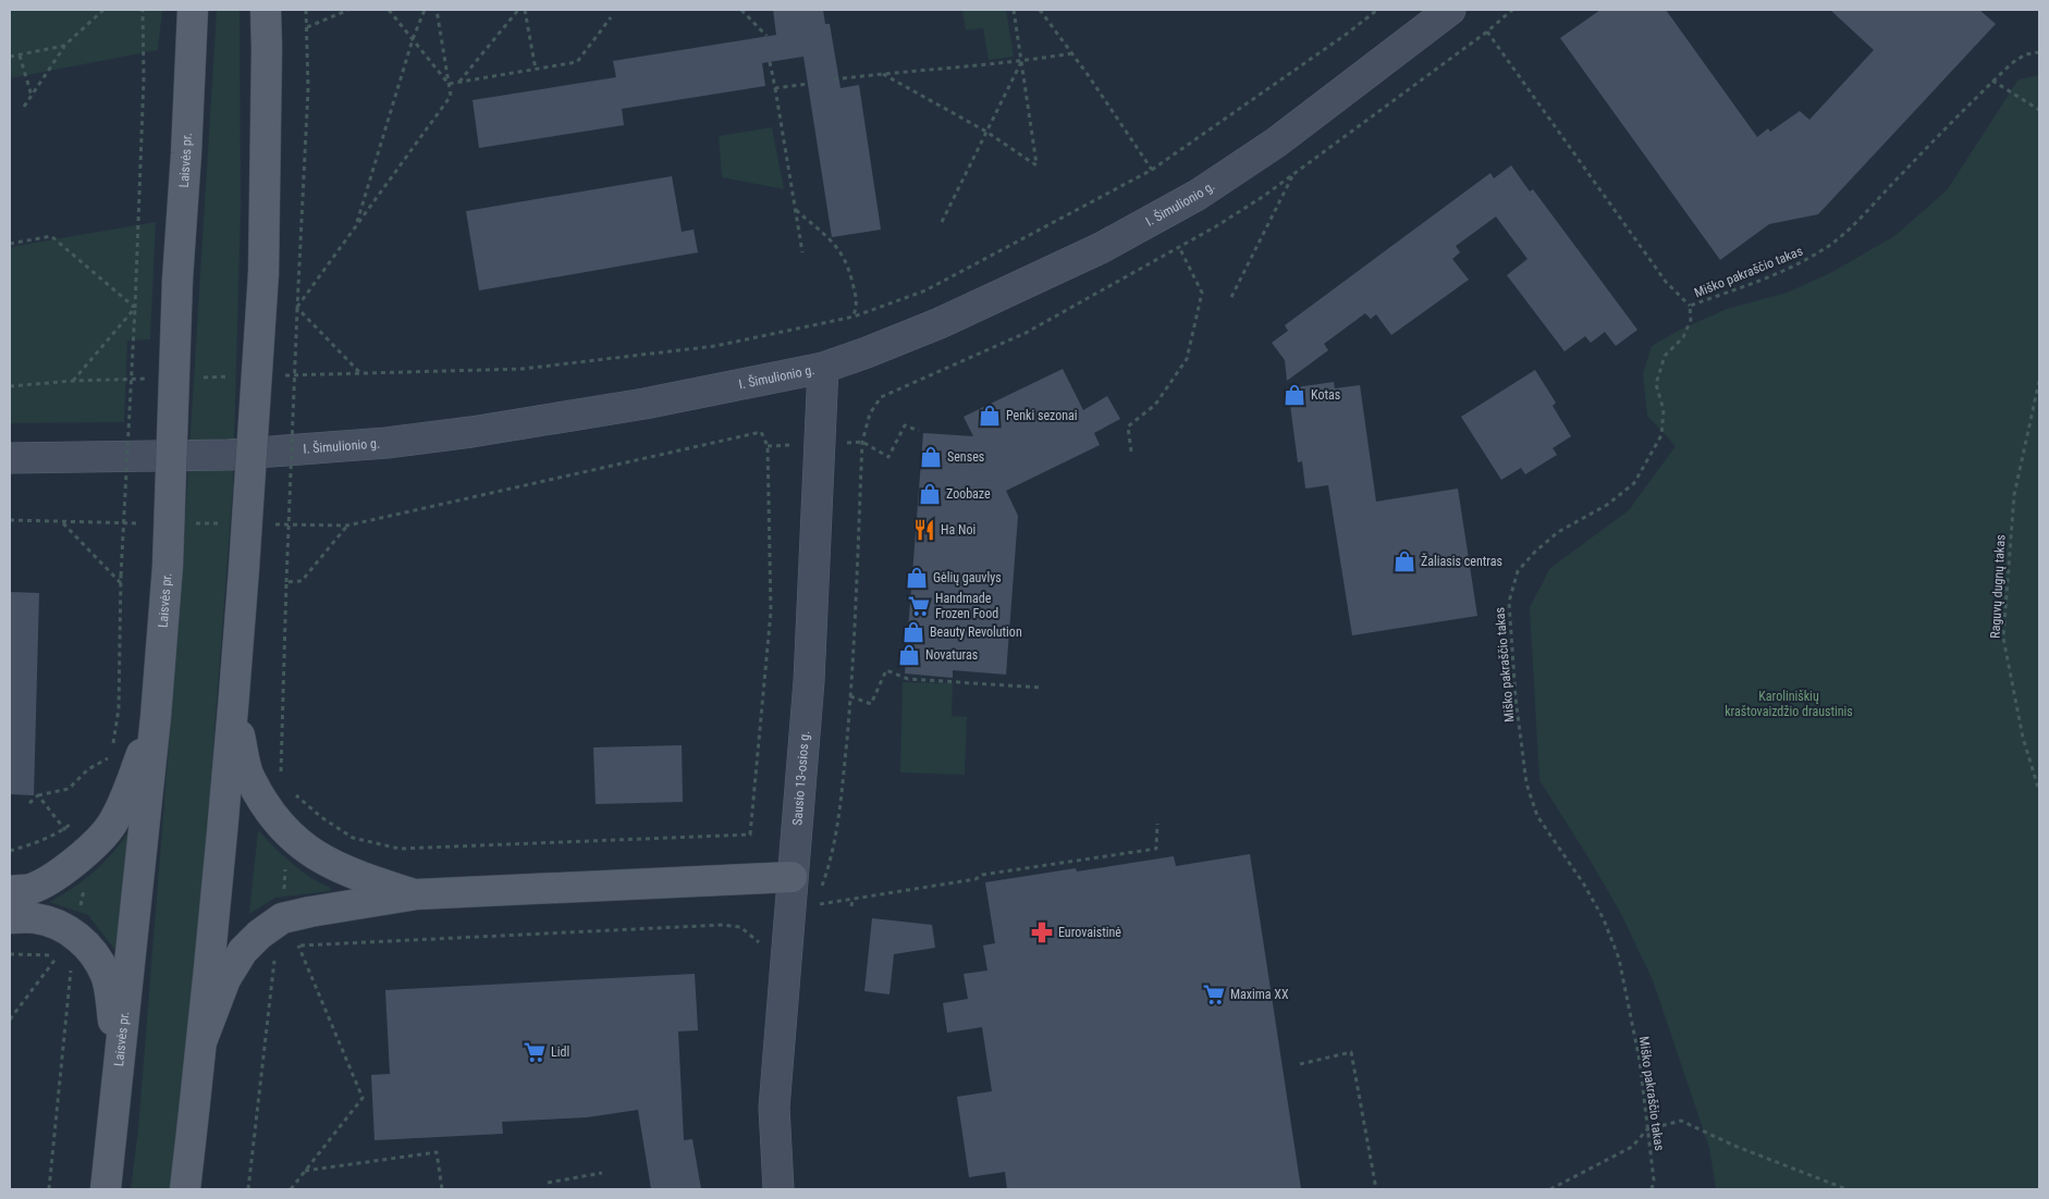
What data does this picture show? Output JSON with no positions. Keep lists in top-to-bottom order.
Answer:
{
  "streets": {
    "main road": ["Laisvės pr."],
    "street": ["I. Šimulionio g.", "Sausio 13-osios g."],
    "path": ["Miško pakraščio takas", "Raguvų dugnų takas"]
  },
  "crossings": [
    ["I. Šimulionio g.", "Sausio 13-osios g."]
  ],
  "parks": ["Karoliniškių kraštovaizdžio draustinis"],
  "places": {
    "shop": [
      "Kotas",
      "Penki sezonai",
      "Senses",
      "Zoobaze",
      "Žaliasis centras",
      "Gėlių gauvlys",
      "Beauty Revolution",
      "Novaturas"
    ],
    "restaurant": ["Ha Noi"],
    "supermarket": ["Handmade Frozen Food", "Maxima XX", "Lidl"],
    "pharmacy": ["Eurovaistinė"]
  }
}
